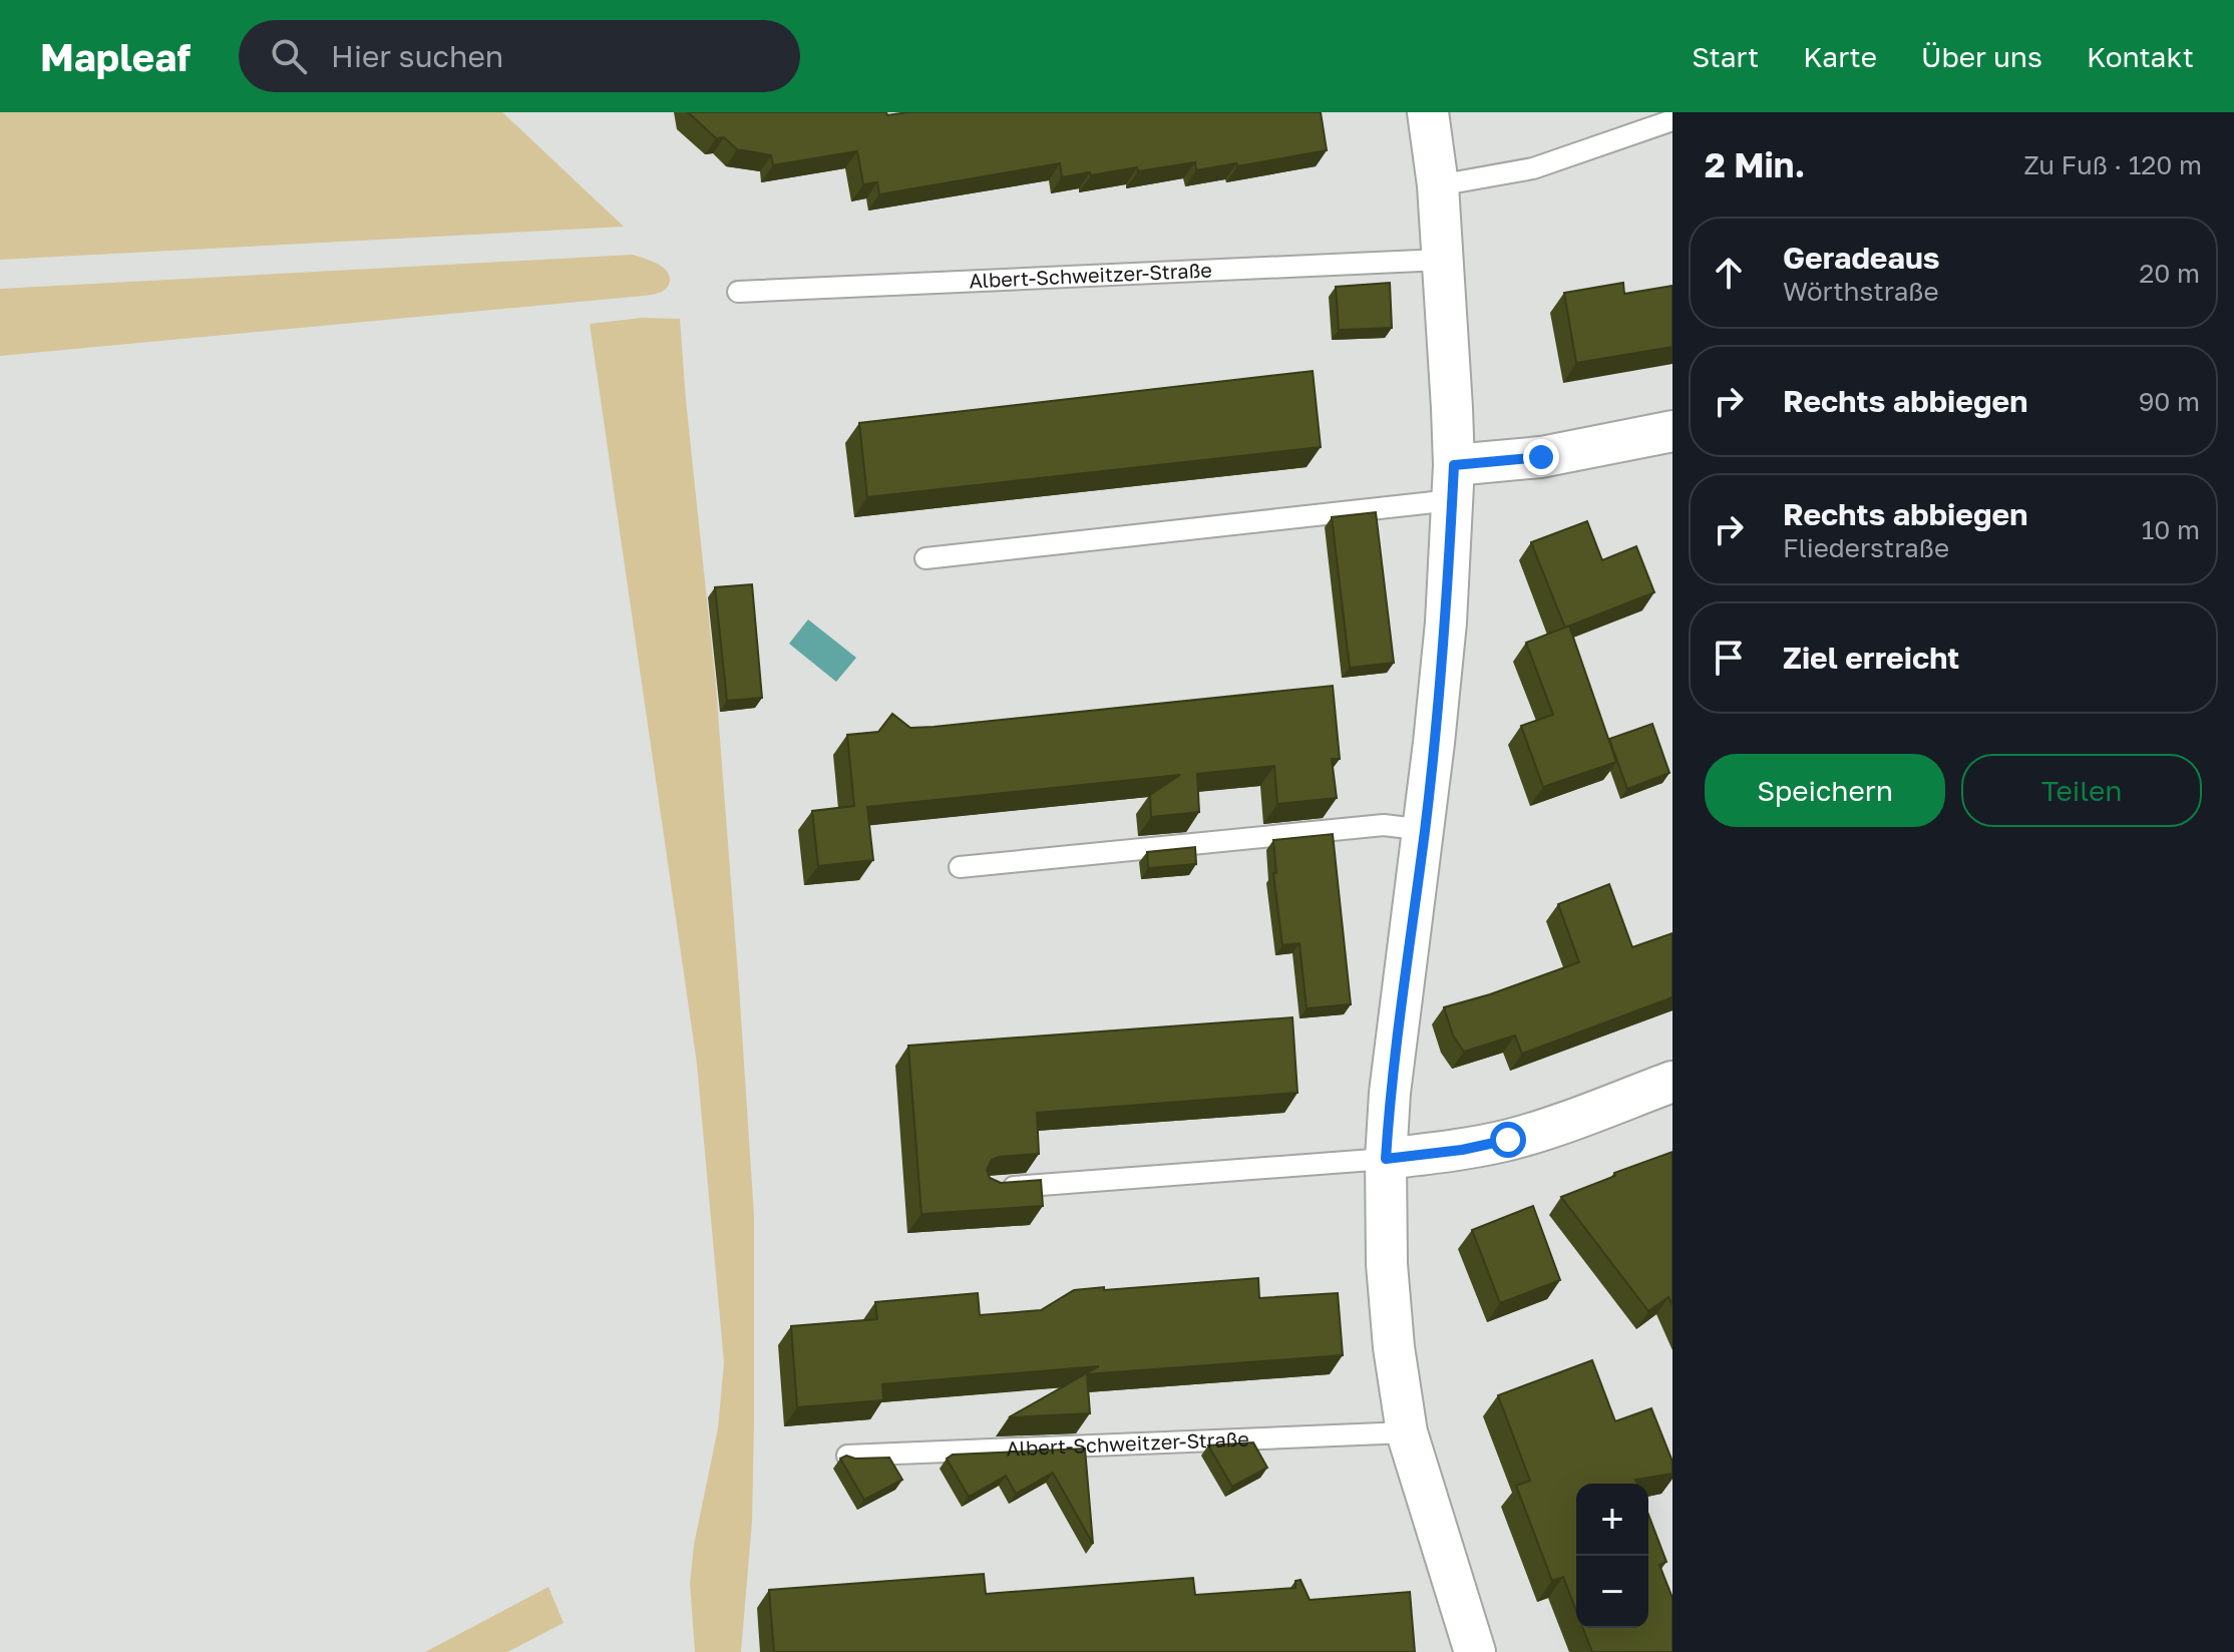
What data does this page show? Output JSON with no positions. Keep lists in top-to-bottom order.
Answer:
{
  "streets": {
    "lane": ["Albert-Schweitzer-Straße"]
  },
  "page": {
    "header": "Mapleaf",
    "search": "Hier suchen",
    "nav": [
      "Start",
      "Karte",
      "Über uns",
      "Kontakt"
    ],
    "heading": ["2 Min.", "Zu Fuß · 120 m"],
    "list": [
      ["Geradeaus", "Wörthstraße", "20 m"],
      ["Rechts abbiegen", "90 m"],
      ["Rechts abbiegen", "Fliederstraße", "10 m"],
      "Ziel erreicht"
    ],
    "buttons": ["Speichern", "Teilen"],
    "map_buttons": ["+", "−"]
  }
}
